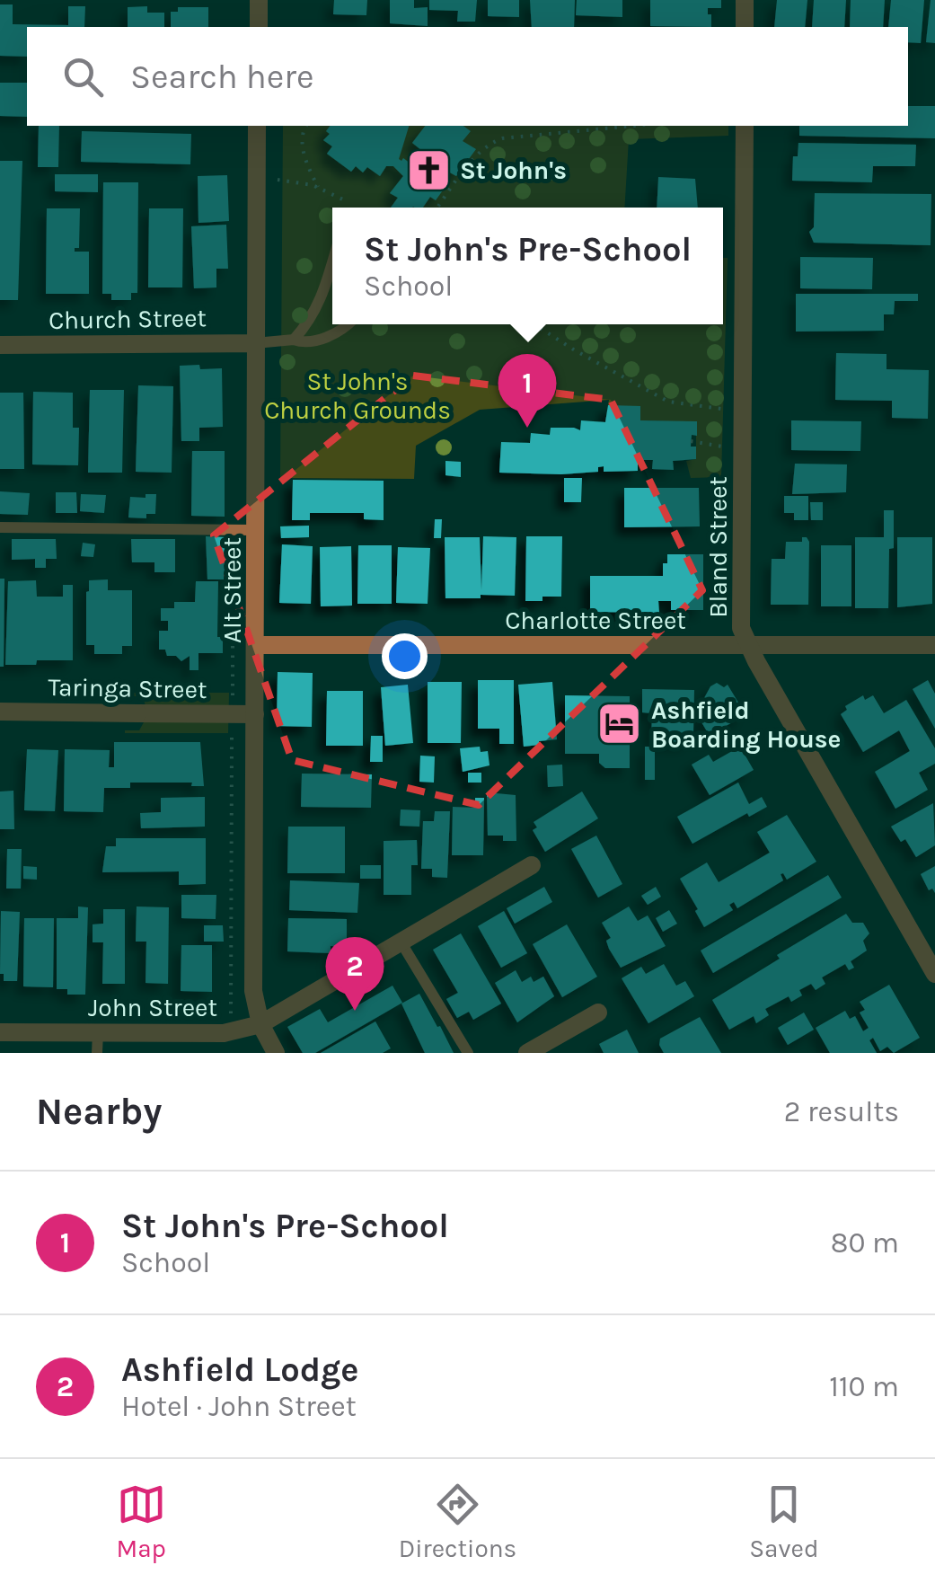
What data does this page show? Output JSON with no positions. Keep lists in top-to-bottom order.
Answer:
{
  "streets": {
    "street": [
      "Church Street",
      "Bland Street",
      "Alt Street",
      "Charlotte Street",
      "Taringa Street",
      "John Street"
    ]
  },
  "crossings": [
    ["Church Street", "Alt Street"],
    ["Bland Street", "Charlotte Street"],
    ["Alt Street", "Charlotte Street"],
    ["Alt Street", "Taringa Street"],
    ["Alt Street", "John Street"]
  ],
  "parks": ["St John's Church Grounds"],
  "places": {
    "church": ["St John's"],
    "hotel": ["Ashfield Boarding House"]
  },
  "page": {
    "search": "Search here",
    "popup": ["St John's Pre-School", "School"],
    "pins": ["1", "2"],
    "heading": ["Nearby", "2 results"],
    "list": [
      {
        "mark": "1",
        "name": "St John's Pre-School",
        "note": "School",
        "value": "80 m"
      },
      {
        "mark": "2",
        "name": "Ashfield Lodge",
        "note": "Hotel · John Street",
        "value": "110 m"
      }
    ],
    "nav": ["Map", "Directions", "Saved"]
  }
}
